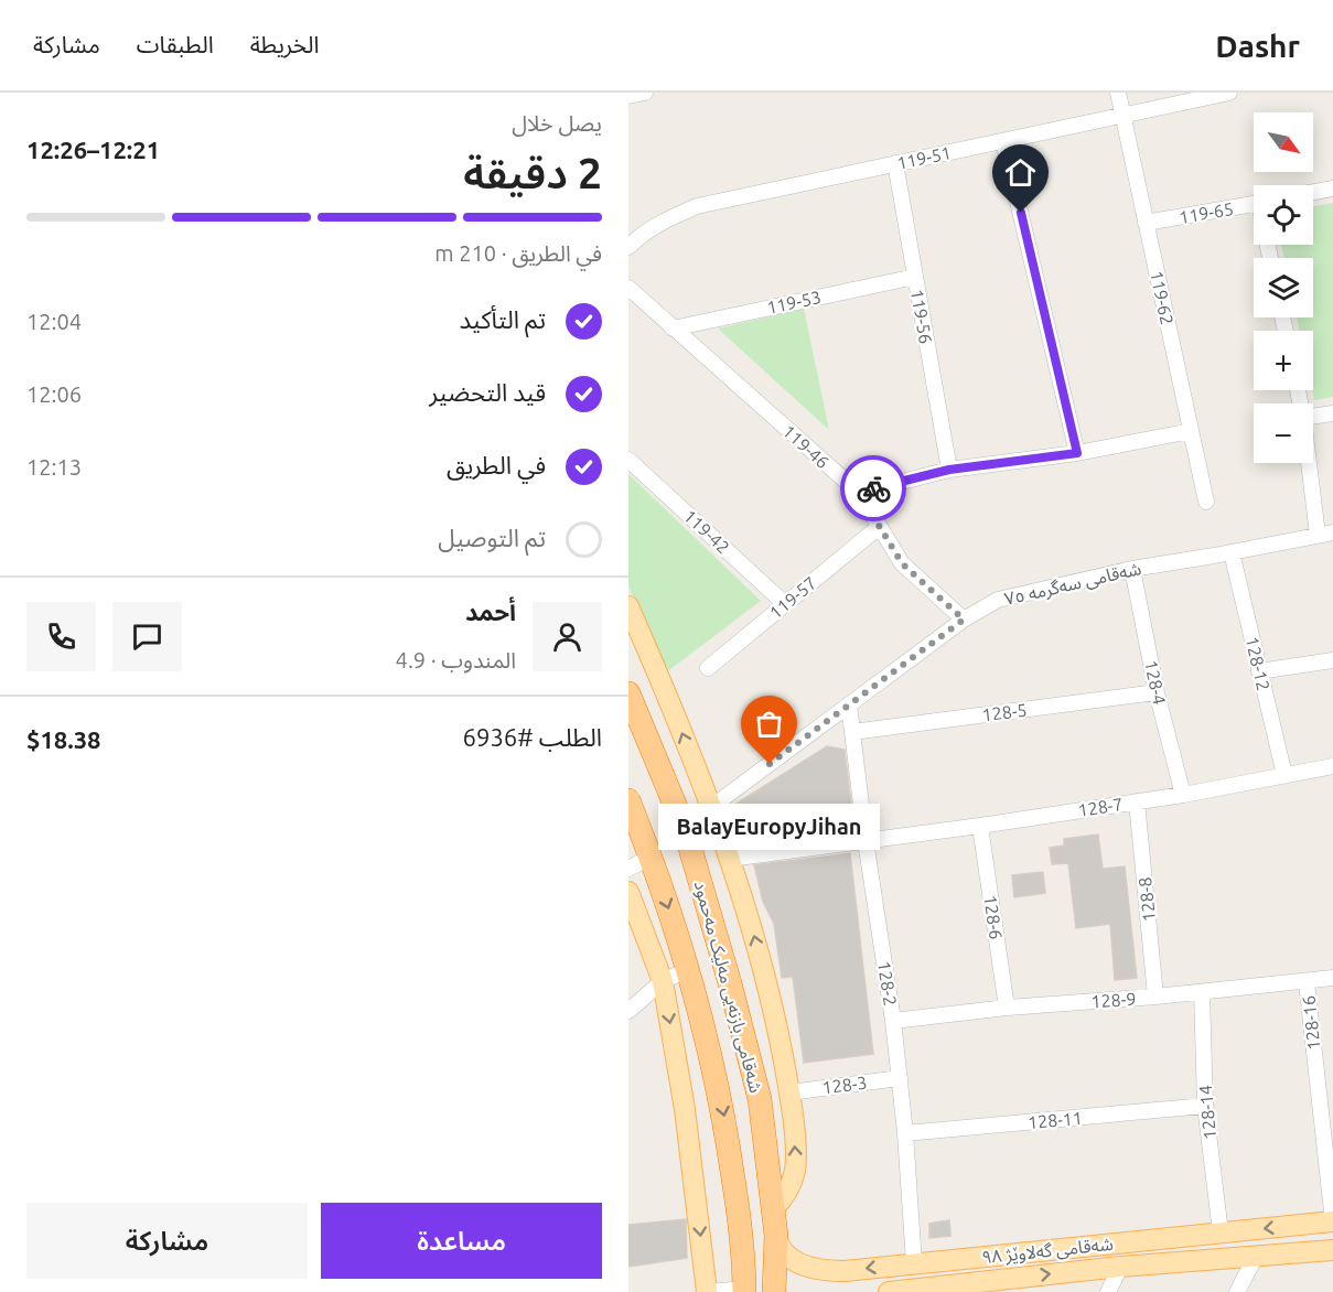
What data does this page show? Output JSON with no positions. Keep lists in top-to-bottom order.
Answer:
{
  "streets": {
    "highway": ["شەقامی بازنەیی مەلیک مەحمود"],
    "main road": ["شەقامی گەلاوێژ ٩٨"],
    "street": [
      "119-51",
      "119-65",
      "119-62",
      "119-53",
      "119-56",
      "119-46",
      "119-42",
      "شەقامی سەگرمە ٧٥",
      "119-57",
      "128-12",
      "128-4",
      "128-5",
      "128-7",
      "128-8",
      "128-6",
      "128-2",
      "128-9",
      "128-16",
      "128-3",
      "128-14",
      "128-11"
    ]
  },
  "crossings": [
    ["119-51", "119-62"],
    ["119-51", "119-56"],
    ["119-65", "119-62"],
    ["119-53", "119-56"],
    ["119-53", "119-46"],
    ["119-46", "شەقامی سەگرمە ٧٥"],
    ["119-46", "119-57"],
    ["119-42", "119-57"],
    ["شەقامی سەگرمە ٧٥", "128-12"],
    ["شەقامی سەگرمە ٧٥", "128-4"],
    ["شەقامی سەگرمە ٧٥", "128-2"],
    ["شەقامی سەگرمە ٧٥", "شەقامی بازنەیی مەلیک مەحمود"],
    ["128-12", "128-7"],
    ["128-4", "128-5"],
    ["128-4", "128-7"],
    ["128-5", "128-2"],
    ["128-7", "128-8"],
    ["128-7", "128-6"],
    ["128-7", "128-2"],
    ["128-8", "128-9"],
    ["128-6", "128-9"],
    ["128-2", "128-9"],
    ["128-2", "128-3"],
    ["128-2", "128-11"],
    ["128-2", "شەقامی گەلاوێژ ٩٨"],
    ["شەقامی بازنەیی مەلیک مەحمود", "شەقامی گەلاوێژ ٩٨"],
    ["128-9", "128-16"],
    ["128-9", "128-14"],
    ["128-16", "شەقامی گەلاوێژ ٩٨"],
    ["128-14", "128-11"],
    ["128-14", "شەقامی گەلاوێژ ٩٨"]
  ],
  "places": ["BalayEuropyJihan"],
  "north": "bottom right",
  "page": {
    "header": "Dashr",
    "nav": ["الخريطة", "الطبقات", "مشاركة"],
    "heading": ["2 دقيقة", "يصل خلال", "12:21–12:26"],
    "panel": [
      "أحمد",
      "المندوب · 4.9",
      "الطلب #6936",
      "$18.38"
    ],
    "map_buttons": ["+", "−"],
    "bar": "في الطريق · 210 m",
    "list": [
      ["تم التأكيد", "12:04"],
      ["قيد التحضير", "12:06"],
      ["في الطريق", "12:13"],
      "تم التوصيل"
    ],
    "bubble": "BalayEuropyJihan",
    "buttons": ["مساعدة", "مشاركة"]
  }
}
